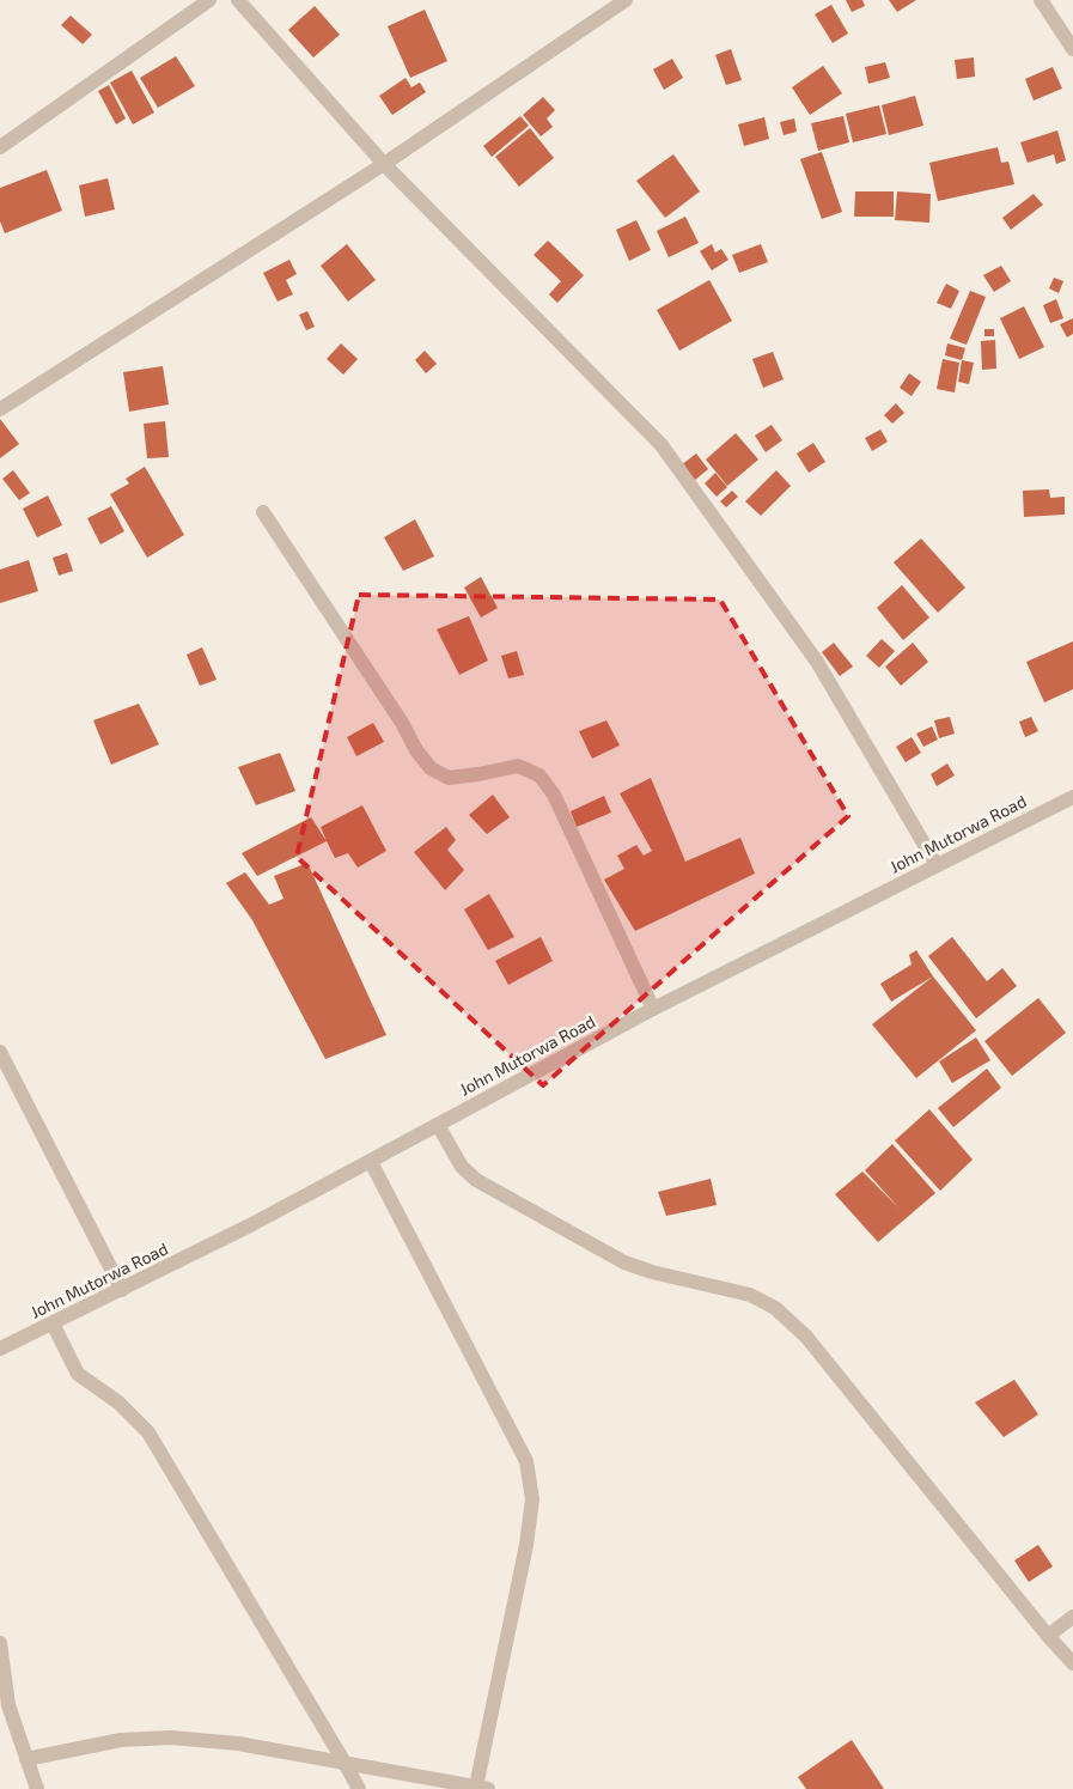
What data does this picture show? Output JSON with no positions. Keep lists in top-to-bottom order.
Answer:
{
  "streets": {
    "street": ["John Mutorwa Road"]
  }
}
